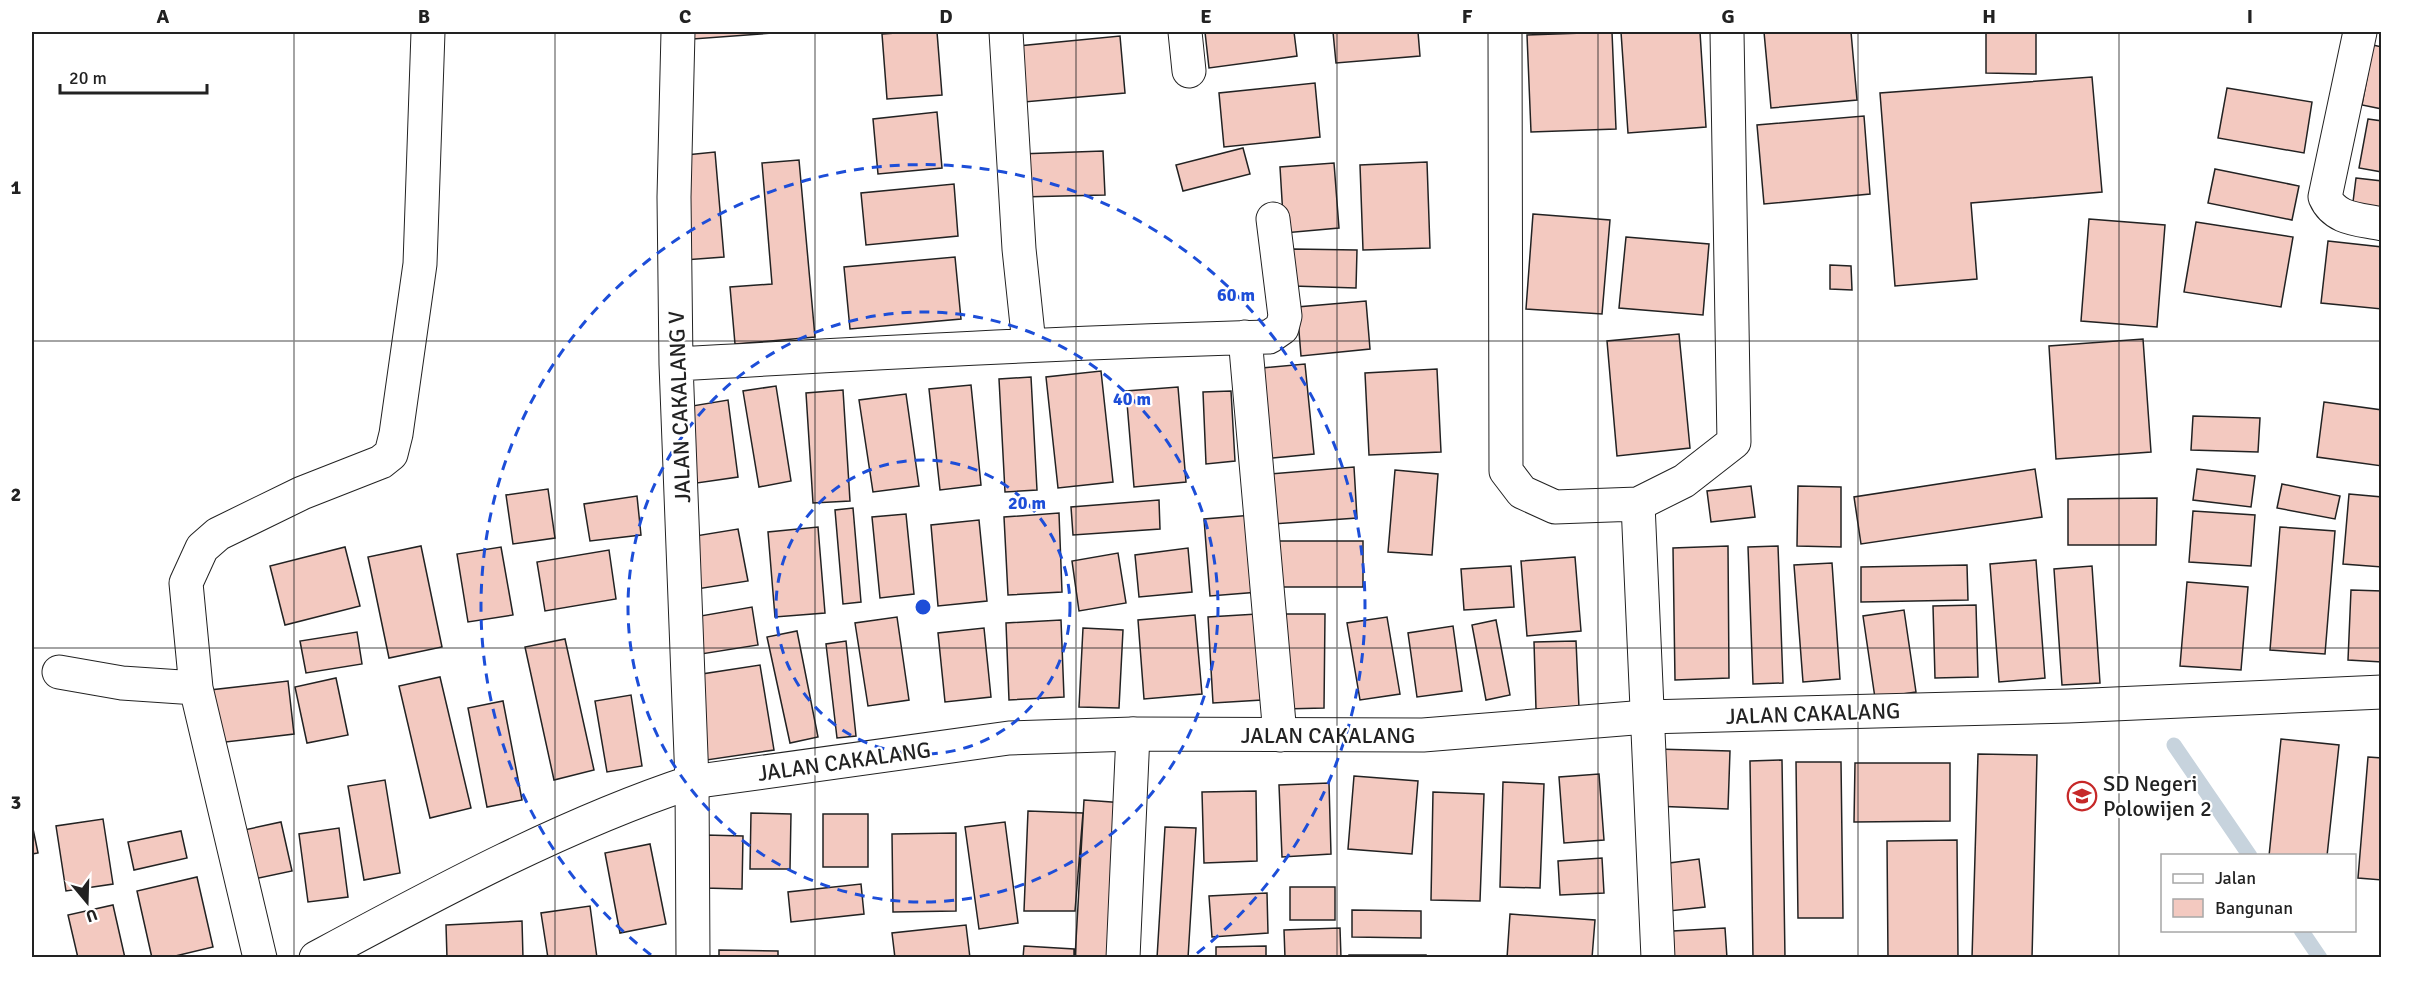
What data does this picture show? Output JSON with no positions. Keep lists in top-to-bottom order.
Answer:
{
  "streets": {
    "street": ["JALAN CAKALANG V", "JALAN CAKALANG"]
  },
  "crossings": [
    ["JALAN CAKALANG V", "JALAN CAKALANG"]
  ],
  "places": {
    "school or university": ["SD Negeri Polowijen 2"]
  },
  "legend": ["Jalan", "Bangunan"],
  "scale_bar": "20 m",
  "north": "bottom",
  "grid": {
    "columns": [
      "A",
      "B",
      "C",
      "D",
      "E",
      "F",
      "G",
      "H",
      "I"
    ],
    "rows": ["1", "2", "3"]
  },
  "rings": ["60 m", "40 m", "20 m"]
}
